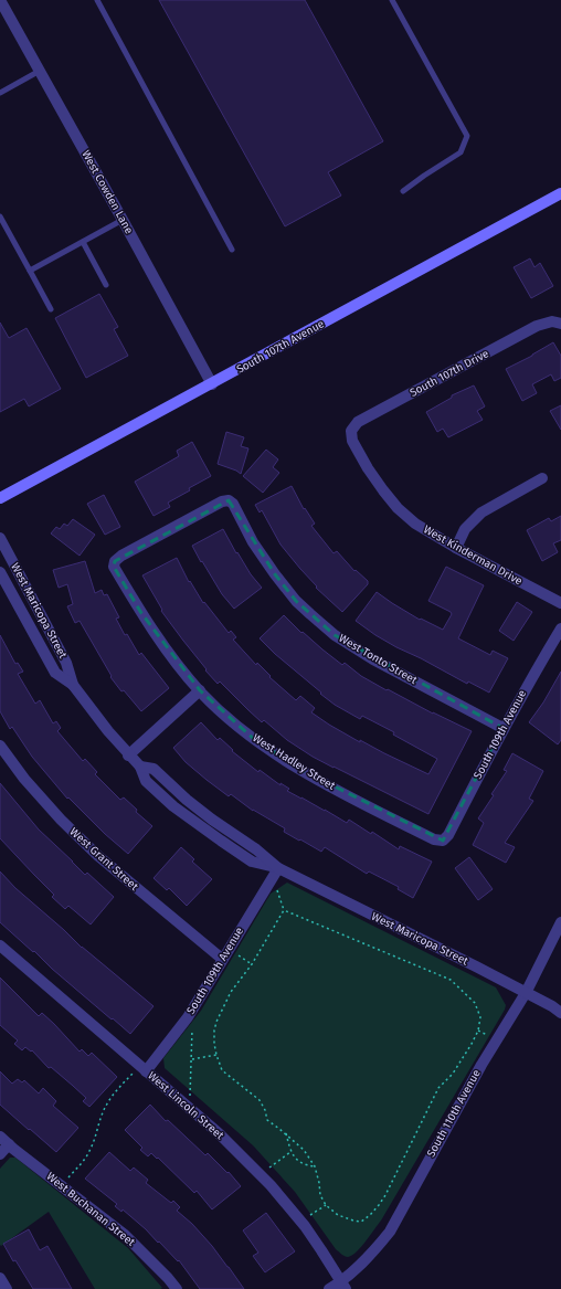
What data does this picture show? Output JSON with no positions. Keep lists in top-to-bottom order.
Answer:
{
  "streets": {
    "main road": ["South 107th Avenue"],
    "street": [
      "West Cowden Lane",
      "South 107th Drive",
      "West Kinderman Drive",
      "West Maricopa Street",
      "West Tonto Street",
      "South 109th Avenue",
      "West Hadley Street",
      "West Grant Street",
      "West Lincoln Street",
      "South 110th Avenue",
      "West Buchanan Street"
    ]
  },
  "crossings": [
    ["West Cowden Lane", "South 107th Avenue"],
    ["South 107th Drive", "West Kinderman Drive"],
    ["West Maricopa Street", "South 109th Avenue"],
    ["West Maricopa Street", "South 110th Avenue"],
    ["West Tonto Street", "South 109th Avenue"],
    ["West Tonto Street", "West Hadley Street"],
    ["South 109th Avenue", "West Hadley Street"],
    ["South 109th Avenue", "West Grant Street"],
    ["South 109th Avenue", "West Lincoln Street"],
    ["West Lincoln Street", "South 110th Avenue"]
  ]
}
